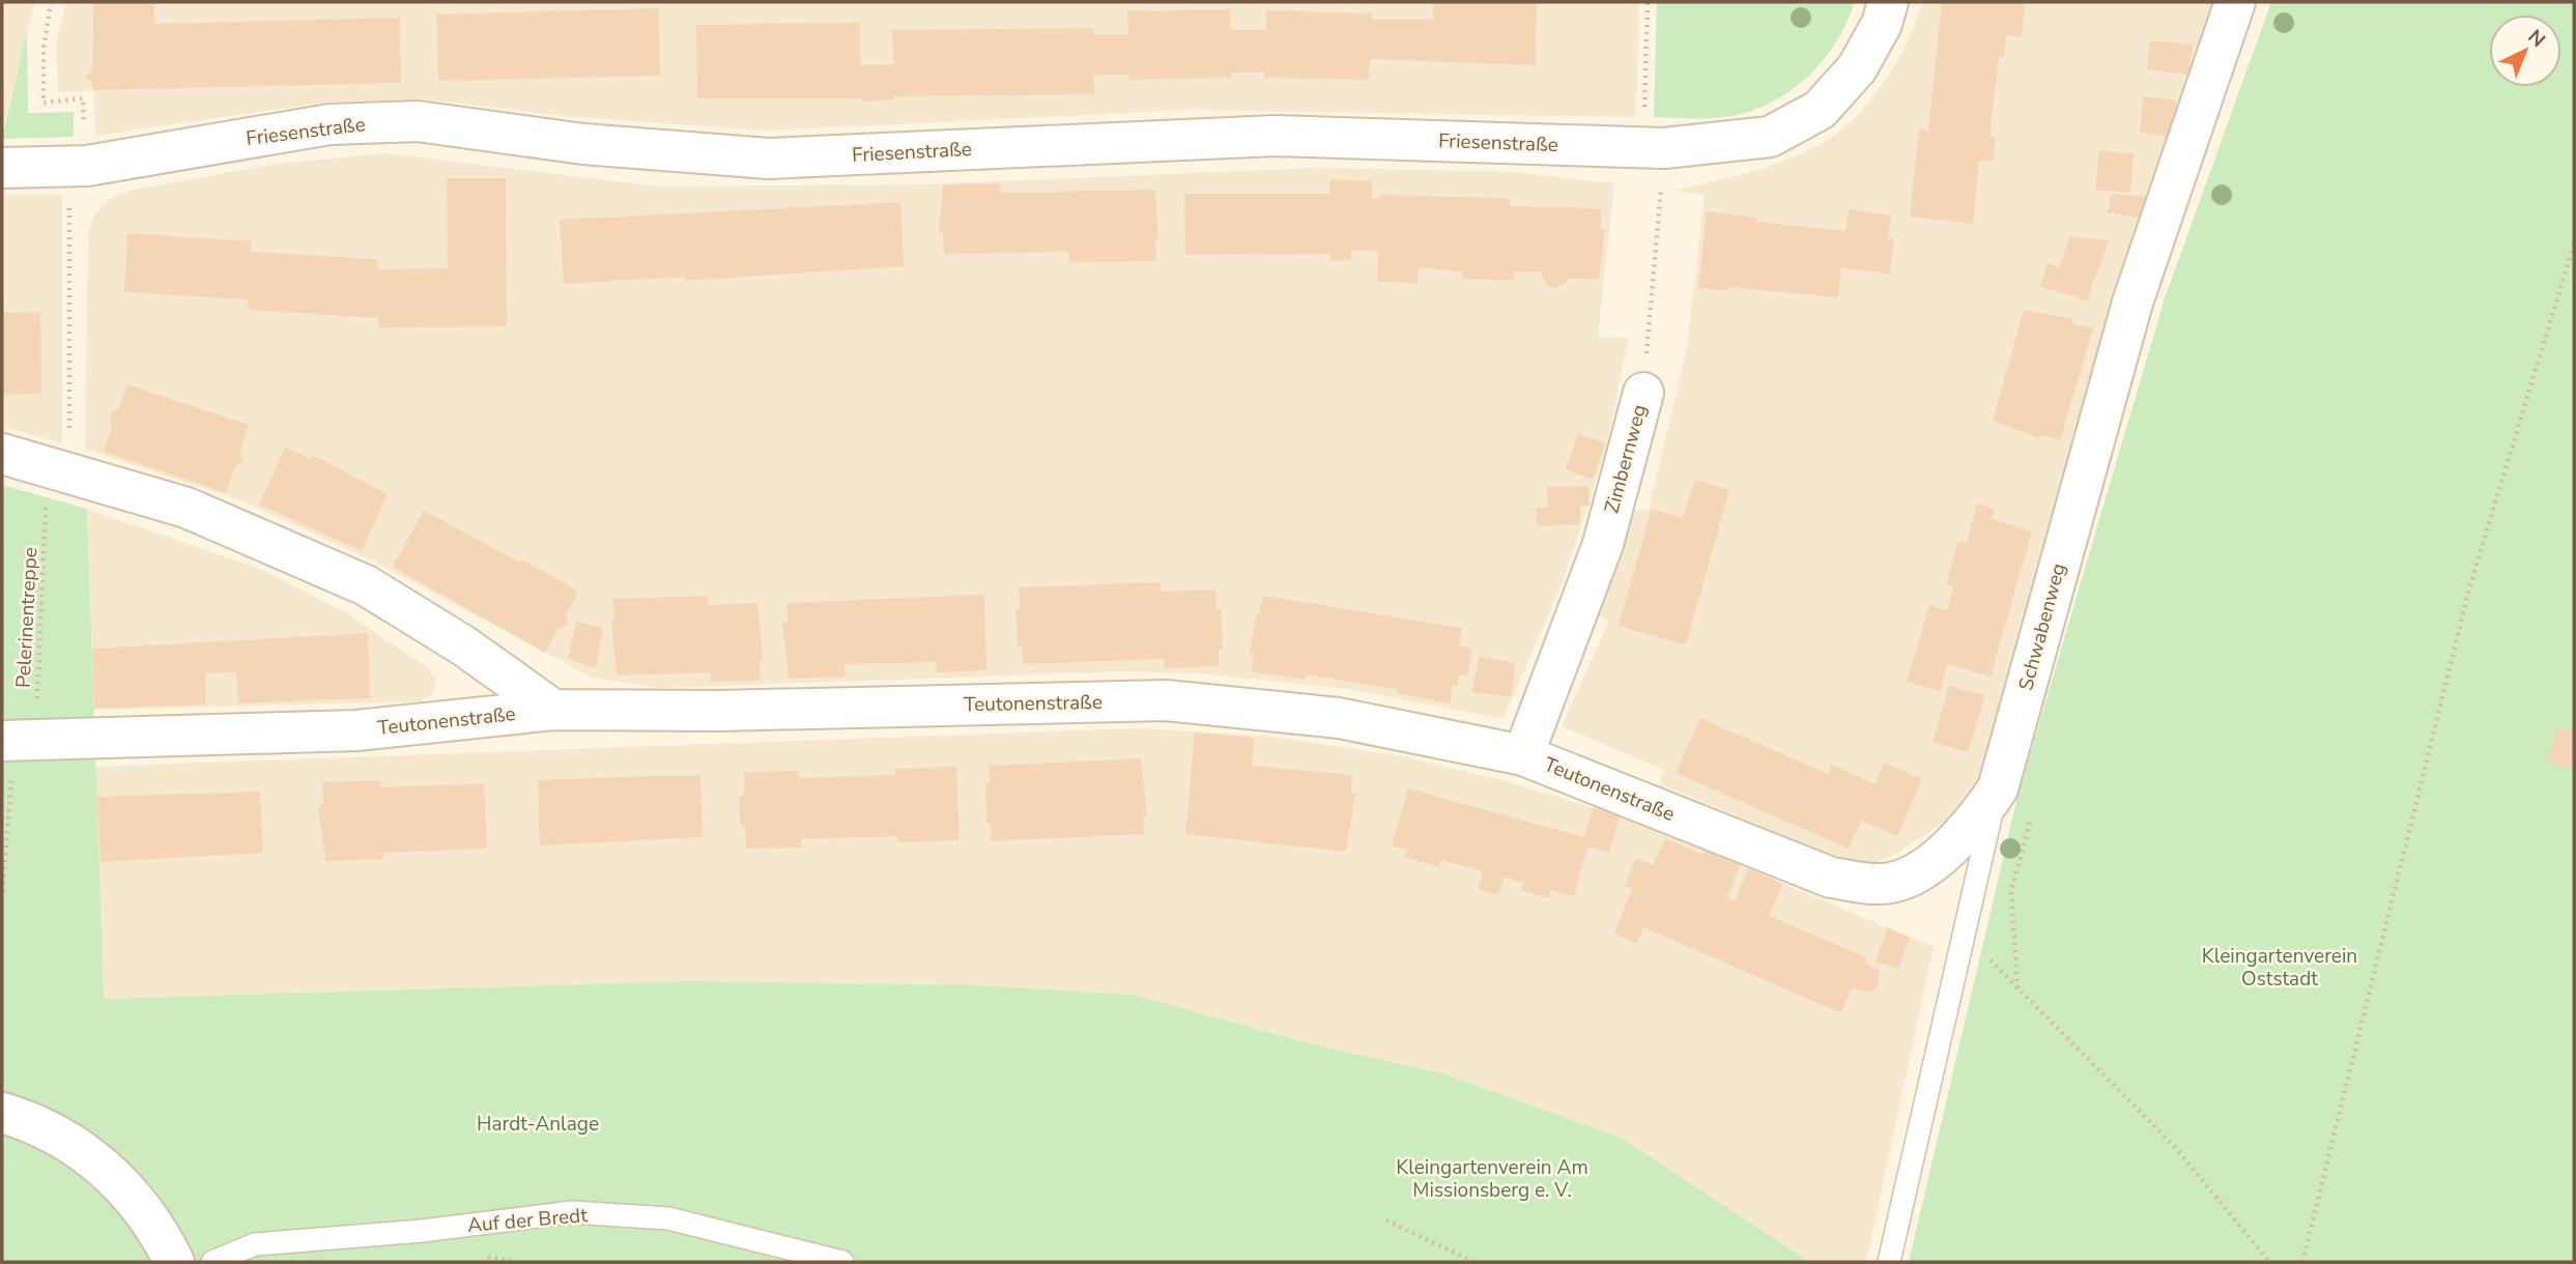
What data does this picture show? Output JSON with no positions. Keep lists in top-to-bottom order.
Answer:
{
  "streets": {
    "street": [
      "Friesenstraße",
      "Zimbernweg",
      "Schwabenweg",
      "Teutonenstraße"
    ],
    "lane": ["Auf der Bredt"],
    "path": ["Pelerinentreppe"]
  },
  "crossings": [
    ["Friesenstraße", "Zimbernweg"],
    ["Zimbernweg", "Teutonenstraße"],
    ["Pelerinentreppe", "Teutonenstraße"],
    ["Schwabenweg", "Teutonenstraße"]
  ],
  "parks": ["Kleingartenverein Oststadt", "Hardt-Anlage", "Kleingartenverein Am Missionsberg e. V."],
  "north": "top right"
}
